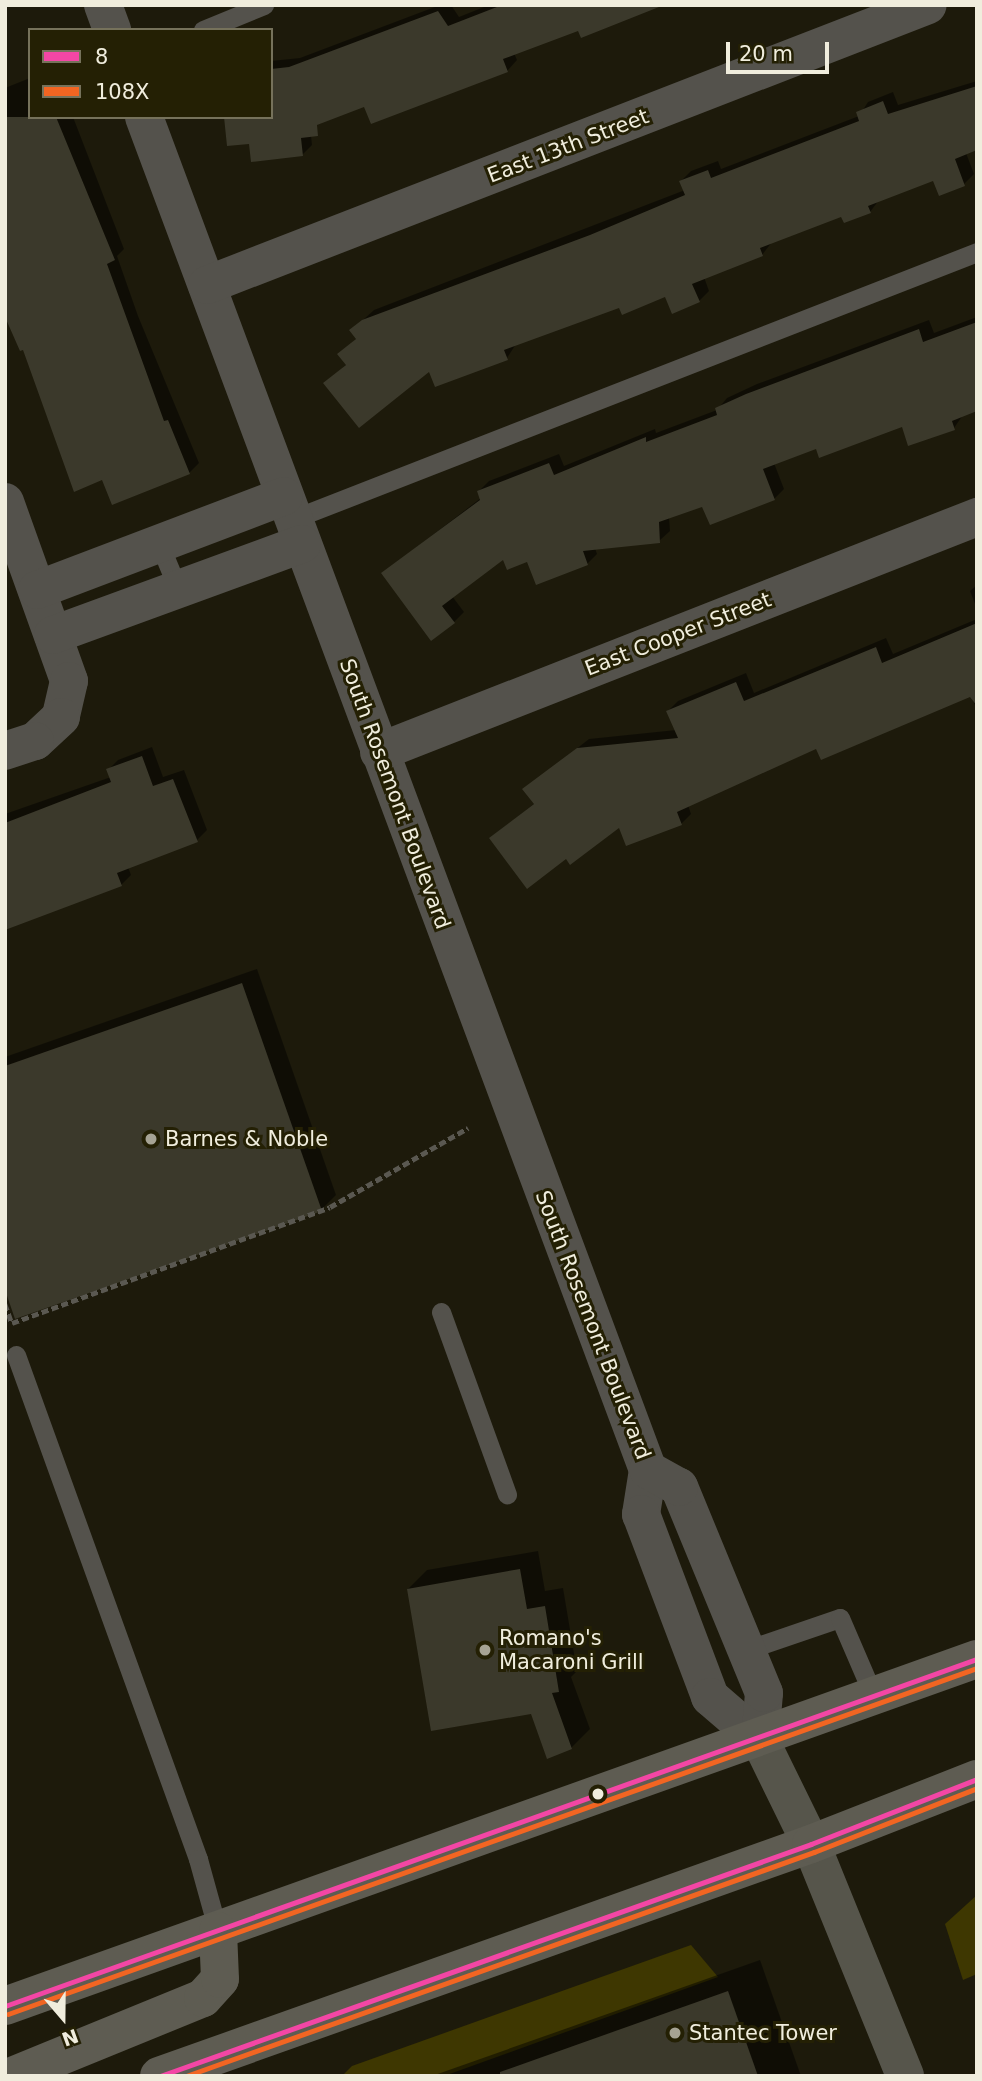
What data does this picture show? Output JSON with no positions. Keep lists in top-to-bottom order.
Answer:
{
  "streets": {
    "street": ["East 13th Street", "East Cooper Street", "South Rosemont Boulevard"]
  },
  "crossings": [
    ["East 13th Street", "South Rosemont Boulevard"],
    ["East Cooper Street", "South Rosemont Boulevard"]
  ],
  "places": ["Barnes & Noble", "Romano's Macaroni Grill", "Stantec Tower"],
  "lines": ["transit line 8", "transit line 108X"],
  "legend": ["8", "108X"],
  "scale_bar": "20 m",
  "north": "bottom"
}
